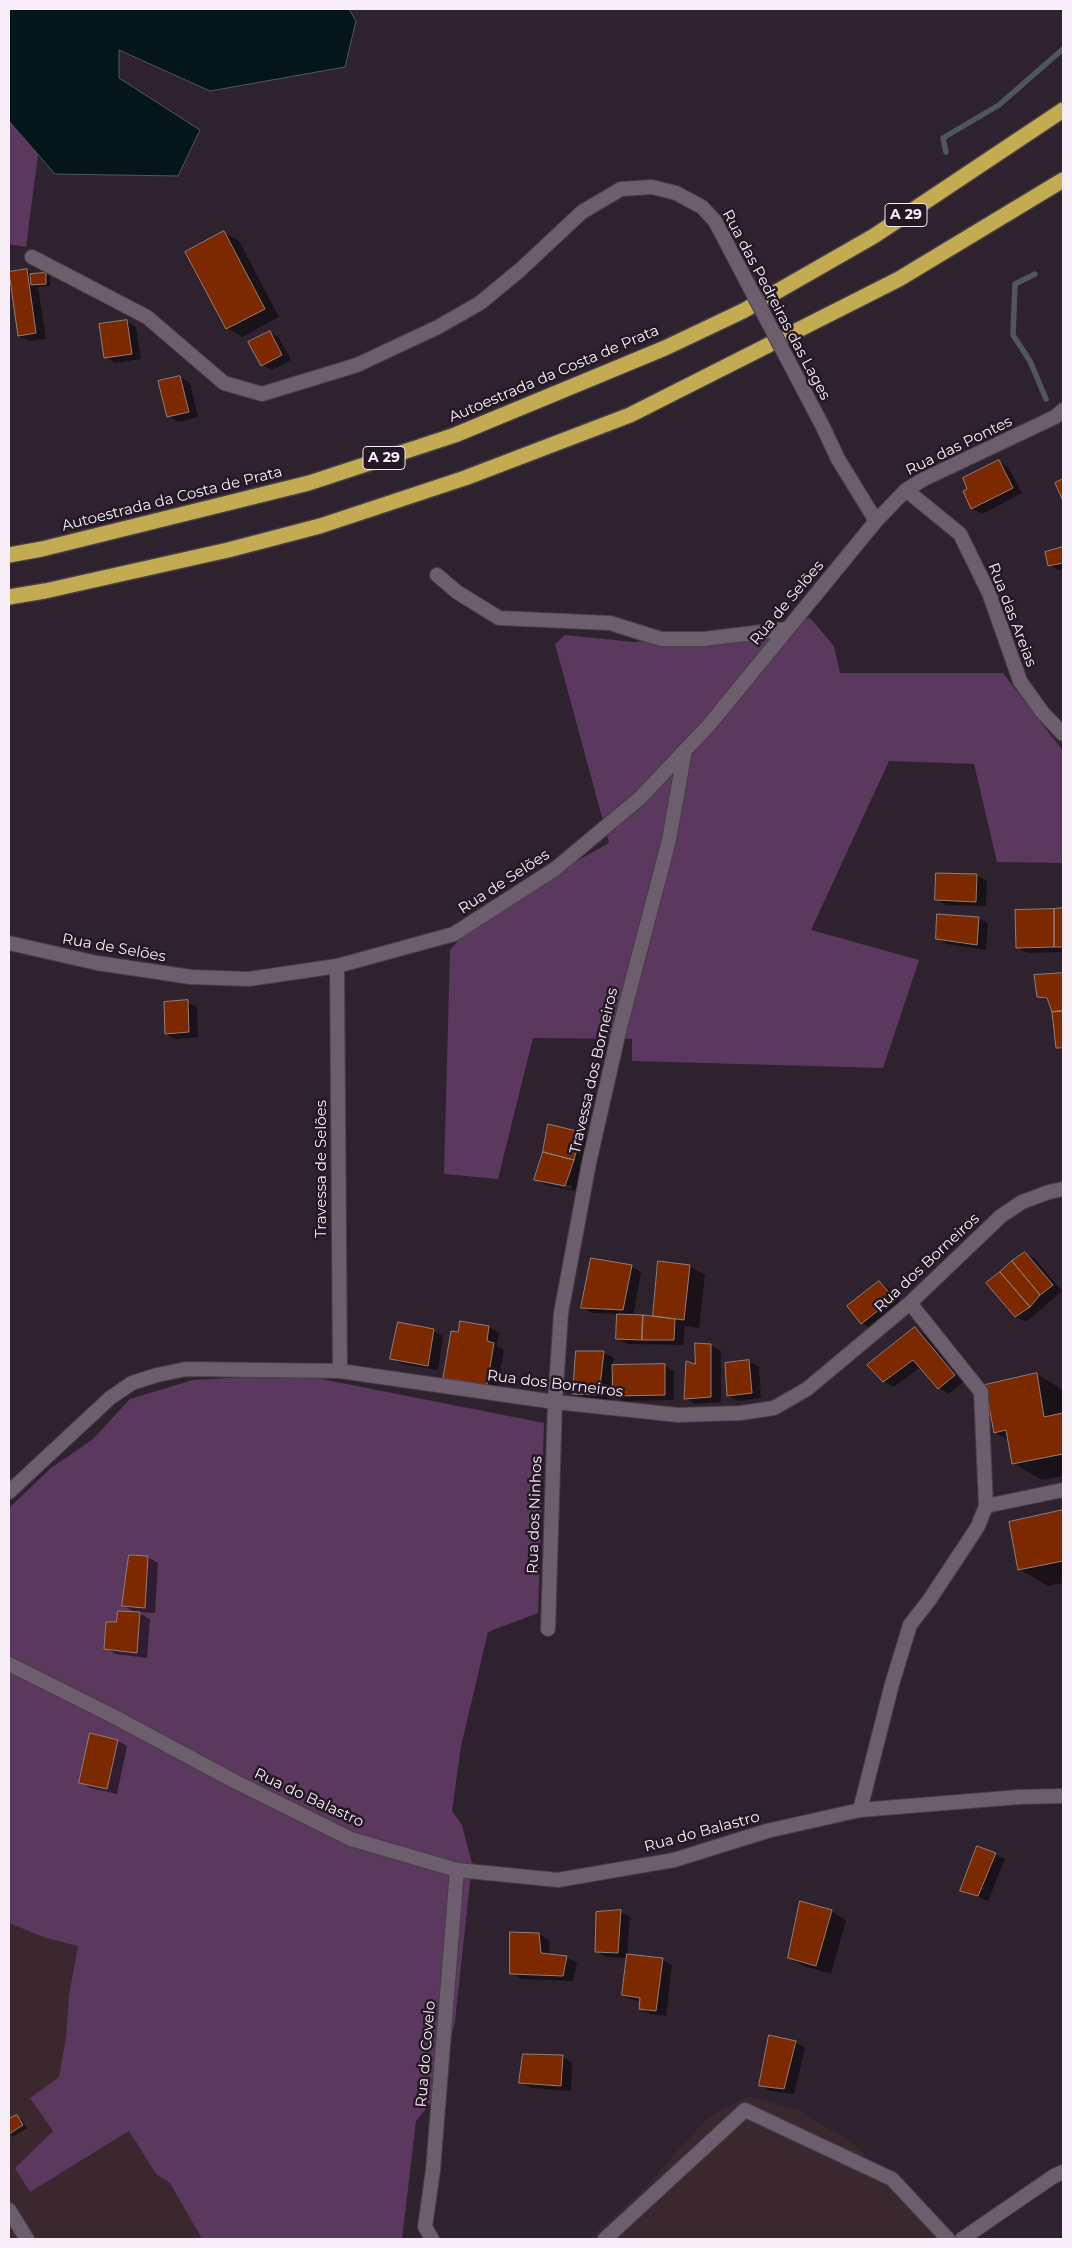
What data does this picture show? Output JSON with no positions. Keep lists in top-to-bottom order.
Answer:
{
  "streets": {
    "highway": ["A 29", "Autoestrada da Costa de Prata"],
    "street": [
      "Rua das Pedreiras das Lages",
      "Rua das Pontes",
      "Rua de Selões",
      "Rua das Areias",
      "Travessa dos Borneiros",
      "Travessa de Selões",
      "Rua dos Borneiros",
      "Rua dos Ninhos",
      "Rua do Balastro",
      "Rua do Covelo"
    ]
  },
  "crossings": [
    ["Rua das Pedreiras das Lages", "Rua das Pontes"],
    ["Rua das Pedreiras das Lages", "Rua de Selões"],
    ["Rua das Pontes", "Rua de Selões"],
    ["Rua das Pontes", "Rua das Areias"],
    ["Rua de Selões", "Travessa dos Borneiros"],
    ["Rua de Selões", "Travessa de Selões"],
    ["Travessa dos Borneiros", "Rua dos Borneiros"],
    ["Travessa dos Borneiros", "Rua dos Ninhos"],
    ["Travessa de Selões", "Rua dos Borneiros"],
    ["Rua dos Borneiros", "Rua dos Ninhos"],
    ["Rua do Balastro", "Rua do Covelo"]
  ]
}
